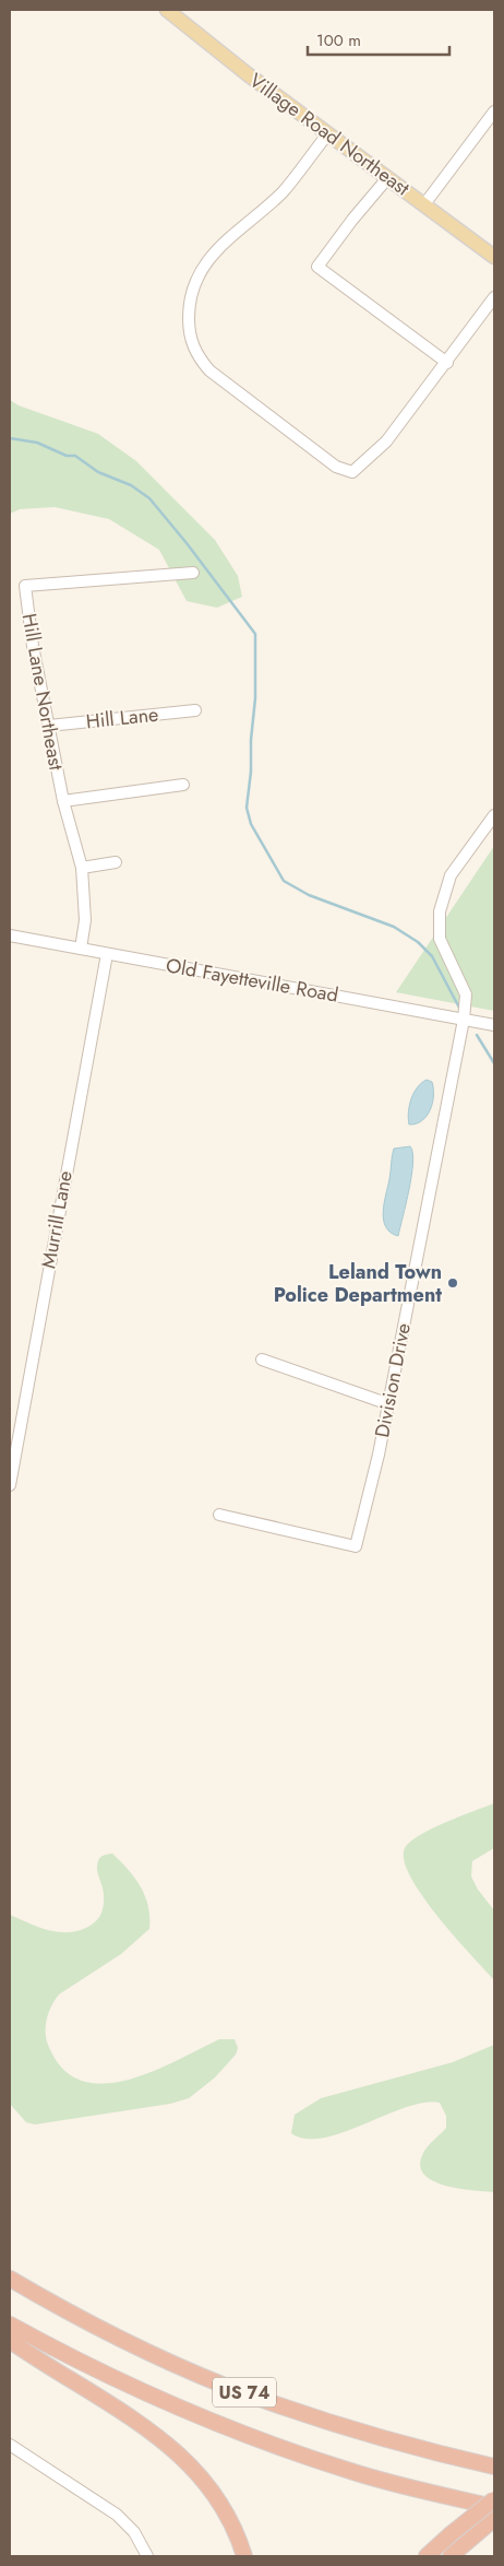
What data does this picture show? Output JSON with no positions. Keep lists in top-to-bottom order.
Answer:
{
  "streets": {
    "highway": ["US 74"],
    "main road": ["Village Road Northeast"],
    "street": [
      "Hill Lane Northeast",
      "Hill Lane",
      "Old Fayetteville Road",
      "Murrill Lane",
      "Division Drive"
    ]
  },
  "crossings": [
    ["Hill Lane Northeast", "Hill Lane"],
    ["Old Fayetteville Road", "Murrill Lane"],
    ["Old Fayetteville Road", "Division Drive"]
  ],
  "places": ["Leland Town Police Department"],
  "scale_bar": "100 m"
}
